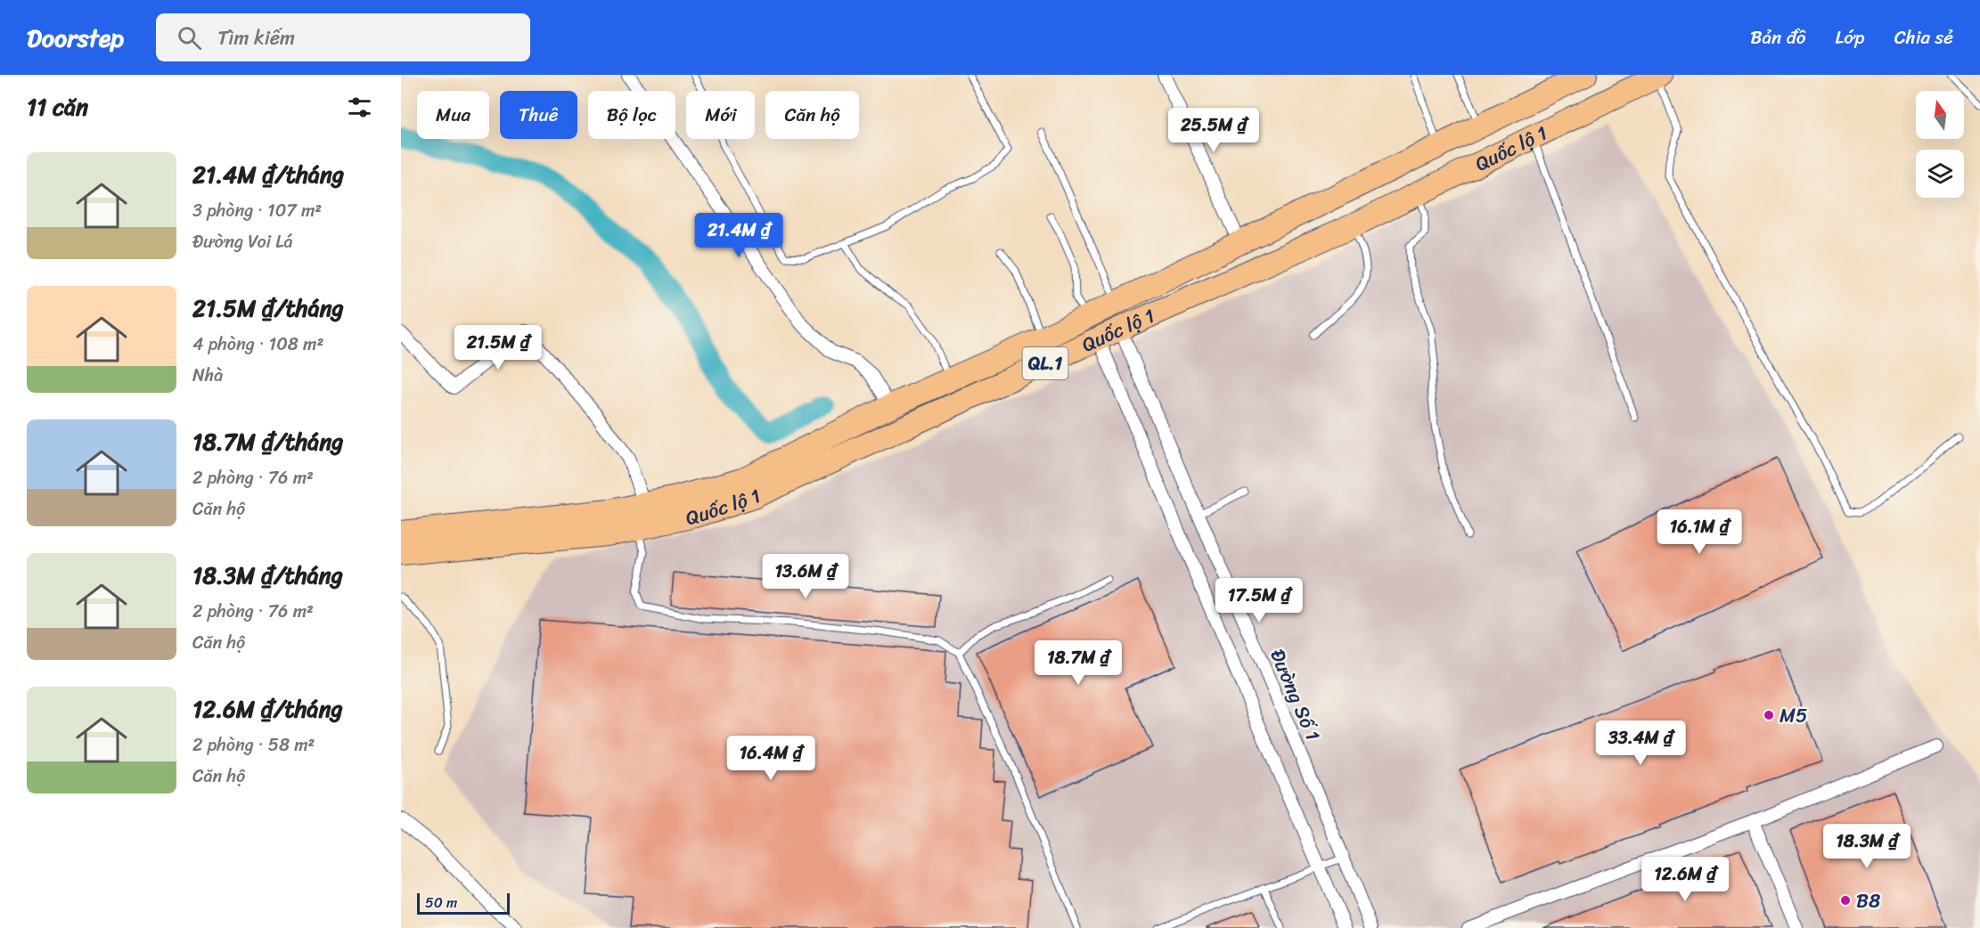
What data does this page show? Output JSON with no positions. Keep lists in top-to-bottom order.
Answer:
{
  "streets": {
    "highway": ["Quốc lộ 1", "QL.1"],
    "street": ["Đường Số 1"]
  },
  "crossings": [
    ["Quốc lộ 1", "Đường Số 1"]
  ],
  "places": ["M5", "B8"],
  "scale_bar": "50 m",
  "north": "top",
  "page": {
    "header": "Doorstep",
    "search": "Tìm kiếm",
    "nav": ["Bản đồ", "Lớp", "Chia sẻ"],
    "heading": "11 căn",
    "chip": [
      "Mua",
      "Thuê",
      "Bộ lọc",
      "Mới",
      "Căn hộ"
    ],
    "price": [
      "25.5M ₫",
      "21.4M ₫",
      "21.5M ₫",
      "16.1M ₫",
      "13.6M ₫",
      "17.5M ₫",
      "18.7M ₫",
      "33.4M ₫",
      "16.4M ₫",
      "18.3M ₫",
      "12.6M ₫"
    ],
    "list": [
      {
        "name": "21.4M ₫/tháng",
        "note": "3 phòng · 107 m² · Đường Voi Lá"
      },
      {
        "name": "21.5M ₫/tháng",
        "note": "4 phòng · 108 m² · Nhà"
      },
      {
        "name": "18.7M ₫/tháng",
        "note": "2 phòng · 76 m² · Căn hộ"
      },
      {
        "name": "18.3M ₫/tháng",
        "note": "2 phòng · 76 m² · Căn hộ"
      },
      {
        "name": "12.6M ₫/tháng",
        "note": "2 phòng · 58 m² · Căn hộ"
      }
    ],
    "scale": "50 m"
  }
}
